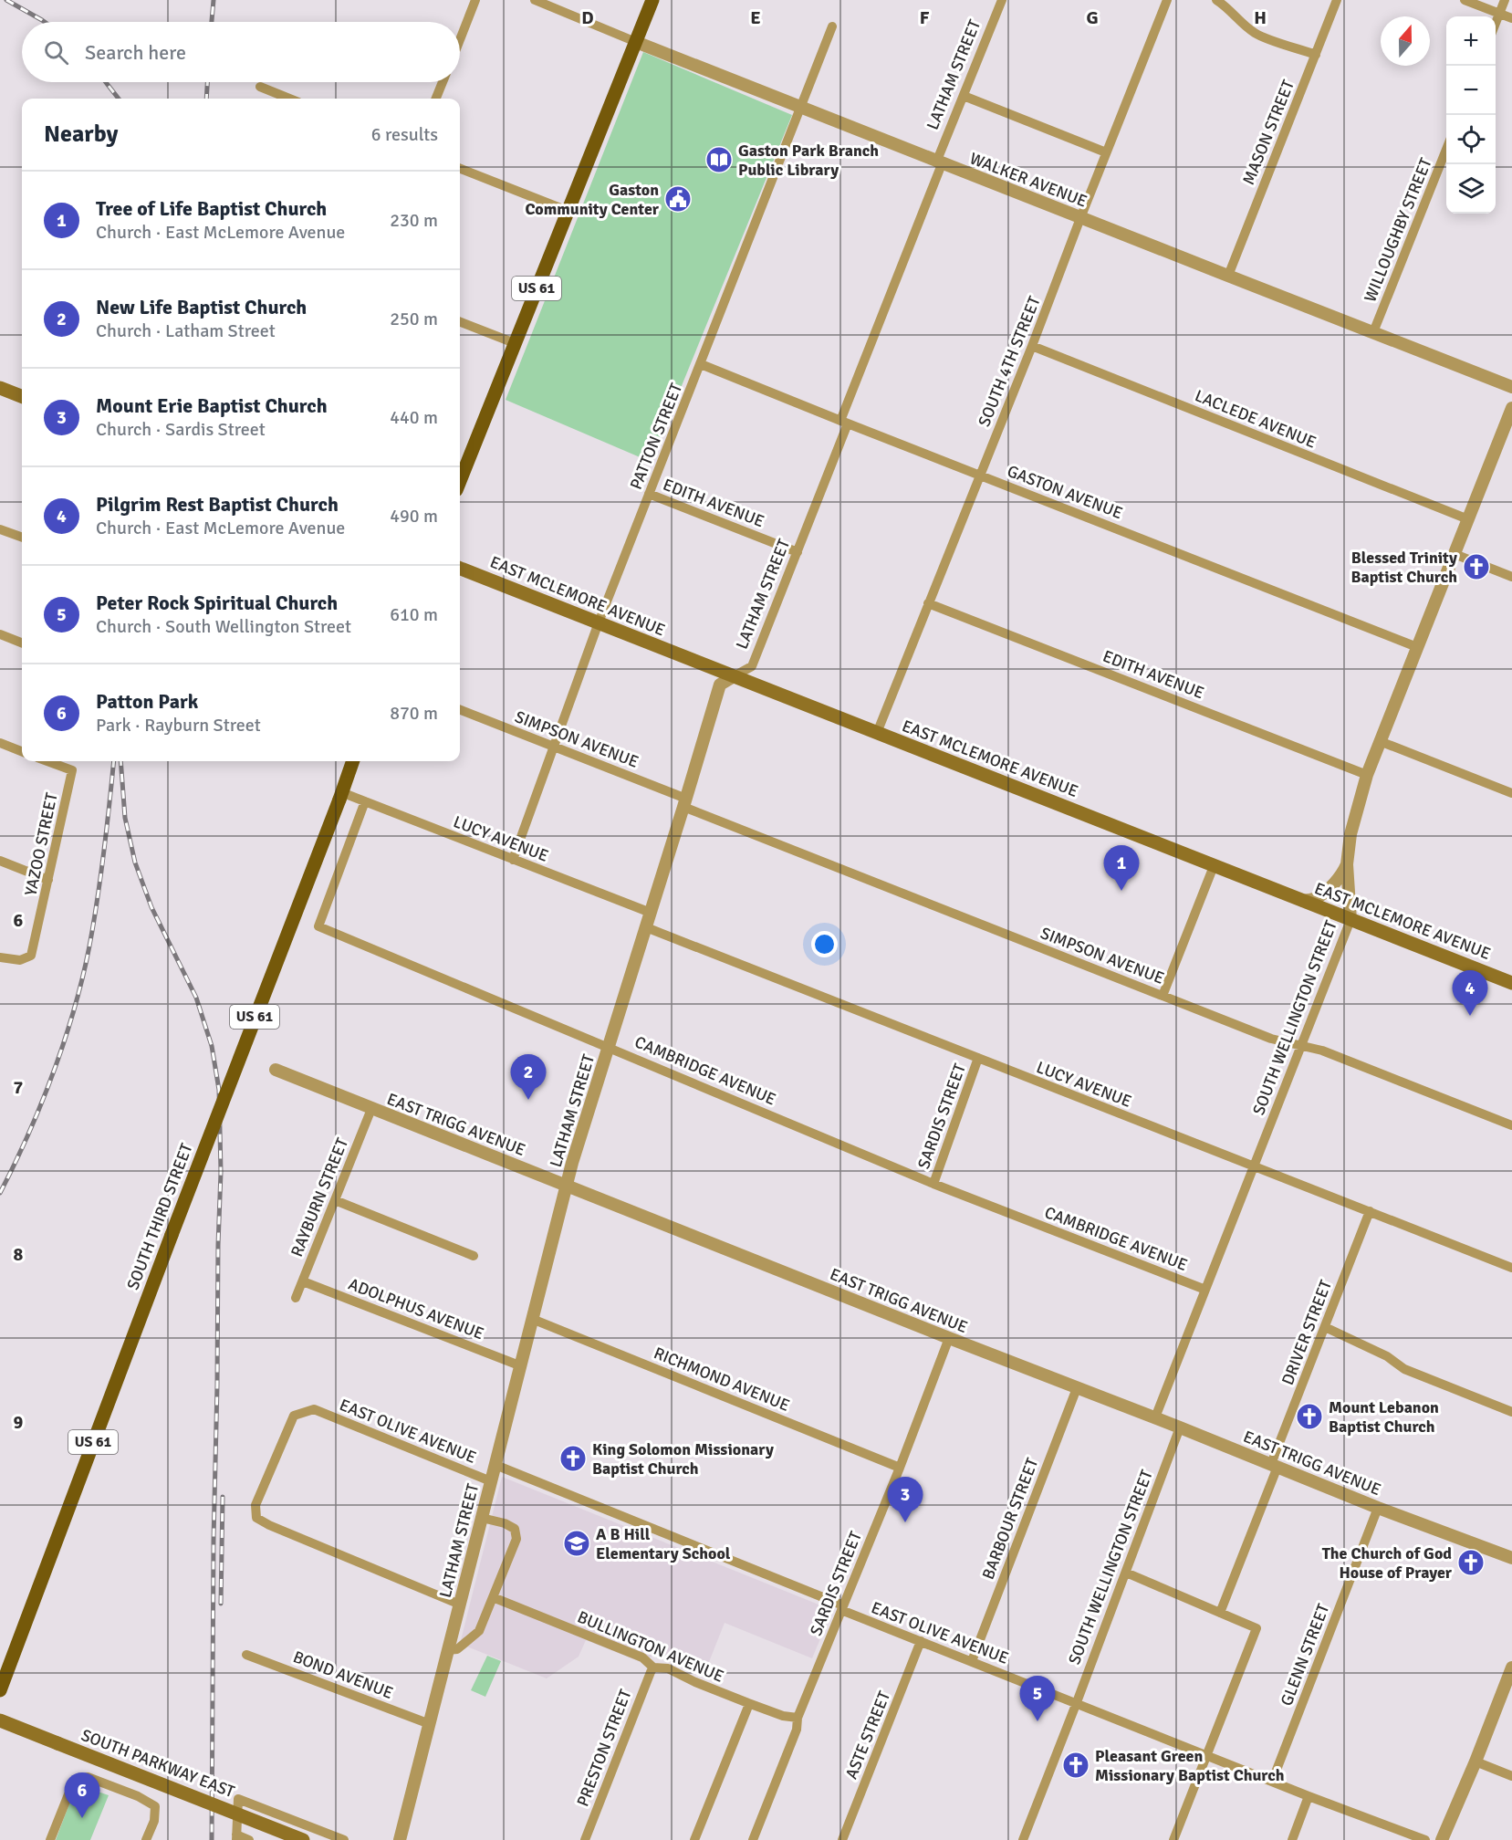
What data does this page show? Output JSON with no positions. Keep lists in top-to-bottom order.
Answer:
{
  "streets": {
    "main road": [
      "US 61",
      "EAST MCLEMORE AVENUE",
      "SOUTH THIRD STREET",
      "SOUTH PARKWAY EAST"
    ],
    "street": [
      "LATHAM STREET",
      "MASON STREET",
      "WALKER AVENUE",
      "WILLOUGHBY STREET",
      "SOUTH 4TH STREET",
      "LACLEDE AVENUE",
      "PATTON STREET",
      "GASTON AVENUE",
      "EDITH AVENUE",
      "SIMPSON AVENUE",
      "LUCY AVENUE",
      "YAZOO STREET",
      "SOUTH WELLINGTON STREET",
      "CAMBRIDGE AVENUE",
      "SARDIS STREET",
      "EAST TRIGG AVENUE",
      "RAYBURN STREET",
      "ADOLPHUS AVENUE",
      "DRIVER STREET",
      "RICHMOND AVENUE",
      "EAST OLIVE AVENUE",
      "BARBOUR STREET",
      "BULLINGTON AVENUE",
      "GLENN STREET",
      "BOND AVENUE",
      "ASTE STREET",
      "PRESTON STREET"
    ]
  },
  "crossings": [
    ["LATHAM STREET", "WALKER AVENUE"],
    ["LATHAM STREET", "GASTON AVENUE"],
    ["LATHAM STREET", "EDITH AVENUE"],
    ["LATHAM STREET", "EAST MCLEMORE AVENUE"],
    ["LATHAM STREET", "SIMPSON AVENUE"],
    ["LATHAM STREET", "LUCY AVENUE"],
    ["LATHAM STREET", "CAMBRIDGE AVENUE"],
    ["LATHAM STREET", "EAST TRIGG AVENUE"],
    ["LATHAM STREET", "ADOLPHUS AVENUE"],
    ["LATHAM STREET", "RICHMOND AVENUE"],
    ["LATHAM STREET", "EAST OLIVE AVENUE"],
    ["LATHAM STREET", "BOND AVENUE"],
    ["MASON STREET", "WALKER AVENUE"],
    ["WALKER AVENUE", "WILLOUGHBY STREET"],
    ["WALKER AVENUE", "US 61"],
    ["WALKER AVENUE", "SOUTH 4TH STREET"],
    ["WALKER AVENUE", "PATTON STREET"],
    ["SOUTH 4TH STREET", "LACLEDE AVENUE"],
    ["SOUTH 4TH STREET", "GASTON AVENUE"],
    ["SOUTH 4TH STREET", "EDITH AVENUE"],
    ["SOUTH 4TH STREET", "EAST MCLEMORE AVENUE"],
    ["LACLEDE AVENUE", "SOUTH WELLINGTON STREET"],
    ["PATTON STREET", "GASTON AVENUE"],
    ["PATTON STREET", "EDITH AVENUE"],
    ["PATTON STREET", "EAST MCLEMORE AVENUE"],
    ["PATTON STREET", "SIMPSON AVENUE"],
    ["PATTON STREET", "LUCY AVENUE"],
    ["GASTON AVENUE", "SOUTH WELLINGTON STREET"],
    ["EDITH AVENUE", "SOUTH WELLINGTON STREET"],
    ["EAST MCLEMORE AVENUE", "SOUTH WELLINGTON STREET"],
    ["SIMPSON AVENUE", "SOUTH WELLINGTON STREET"],
    ["LUCY AVENUE", "SOUTH WELLINGTON STREET"],
    ["LUCY AVENUE", "CAMBRIDGE AVENUE"],
    ["LUCY AVENUE", "SARDIS STREET"],
    ["LUCY AVENUE", "SOUTH THIRD STREET"],
    ["LUCY AVENUE", "DRIVER STREET"],
    ["SOUTH WELLINGTON STREET", "CAMBRIDGE AVENUE"],
    ["SOUTH WELLINGTON STREET", "EAST TRIGG AVENUE"],
    ["SOUTH WELLINGTON STREET", "EAST OLIVE AVENUE"],
    ["CAMBRIDGE AVENUE", "SARDIS STREET"],
    ["SARDIS STREET", "EAST TRIGG AVENUE"],
    ["SARDIS STREET", "RICHMOND AVENUE"],
    ["SARDIS STREET", "EAST OLIVE AVENUE"],
    ["SARDIS STREET", "BULLINGTON AVENUE"],
    ["EAST TRIGG AVENUE", "RAYBURN STREET"],
    ["EAST TRIGG AVENUE", "DRIVER STREET"],
    ["EAST TRIGG AVENUE", "BARBOUR STREET"],
    ["EAST TRIGG AVENUE", "GLENN STREET"],
    ["RAYBURN STREET", "ADOLPHUS AVENUE"],
    ["EAST OLIVE AVENUE", "BARBOUR STREET"],
    ["EAST OLIVE AVENUE", "GLENN STREET"],
    ["EAST OLIVE AVENUE", "ASTE STREET"],
    ["BULLINGTON AVENUE", "PRESTON STREET"]
  ],
  "places": {
    "library": ["Gaston Park Branch Public Library"],
    "public building": ["Gaston Community Center"],
    "church": [
      "Blessed Trinity Baptist Church",
      "Mount Lebanon Baptist Church",
      "King Solomon Missionary Baptist Church",
      "The Church of God House of Prayer",
      "Pleasant Green Missionary Baptist Church"
    ],
    "school or university": ["A B Hill Elementary School"]
  },
  "north": "top",
  "page": {
    "map_buttons": ["+", "−"],
    "search": "Search here",
    "heading": ["Nearby", "6 results"],
    "list": [
      {
        "mark": "1",
        "name": "Tree of Life Baptist Church",
        "note": "Church · East McLemore Avenue",
        "value": "230 m"
      },
      {
        "mark": "2",
        "name": "New Life Baptist Church",
        "note": "Church · Latham Street",
        "value": "250 m"
      },
      {
        "mark": "3",
        "name": "Mount Erie Baptist Church",
        "note": "Church · Sardis Street",
        "value": "440 m"
      },
      {
        "mark": "4",
        "name": "Pilgrim Rest Baptist Church",
        "note": "Church · East McLemore Avenue",
        "value": "490 m"
      },
      {
        "mark": "5",
        "name": "Peter Rock Spiritual Church",
        "note": "Church · South Wellington Street",
        "value": "610 m"
      },
      {
        "mark": "6",
        "name": "Patton Park",
        "note": "Park · Rayburn Street",
        "value": "870 m"
      }
    ],
    "pins": [
      "1",
      "4",
      "2",
      "3",
      "5",
      "6"
    ]
  },
  "grid": {
    "columns": [
      "D",
      "E",
      "F",
      "G",
      "H"
    ],
    "rows": [
      "6",
      "7",
      "8",
      "9"
    ]
  }
}
